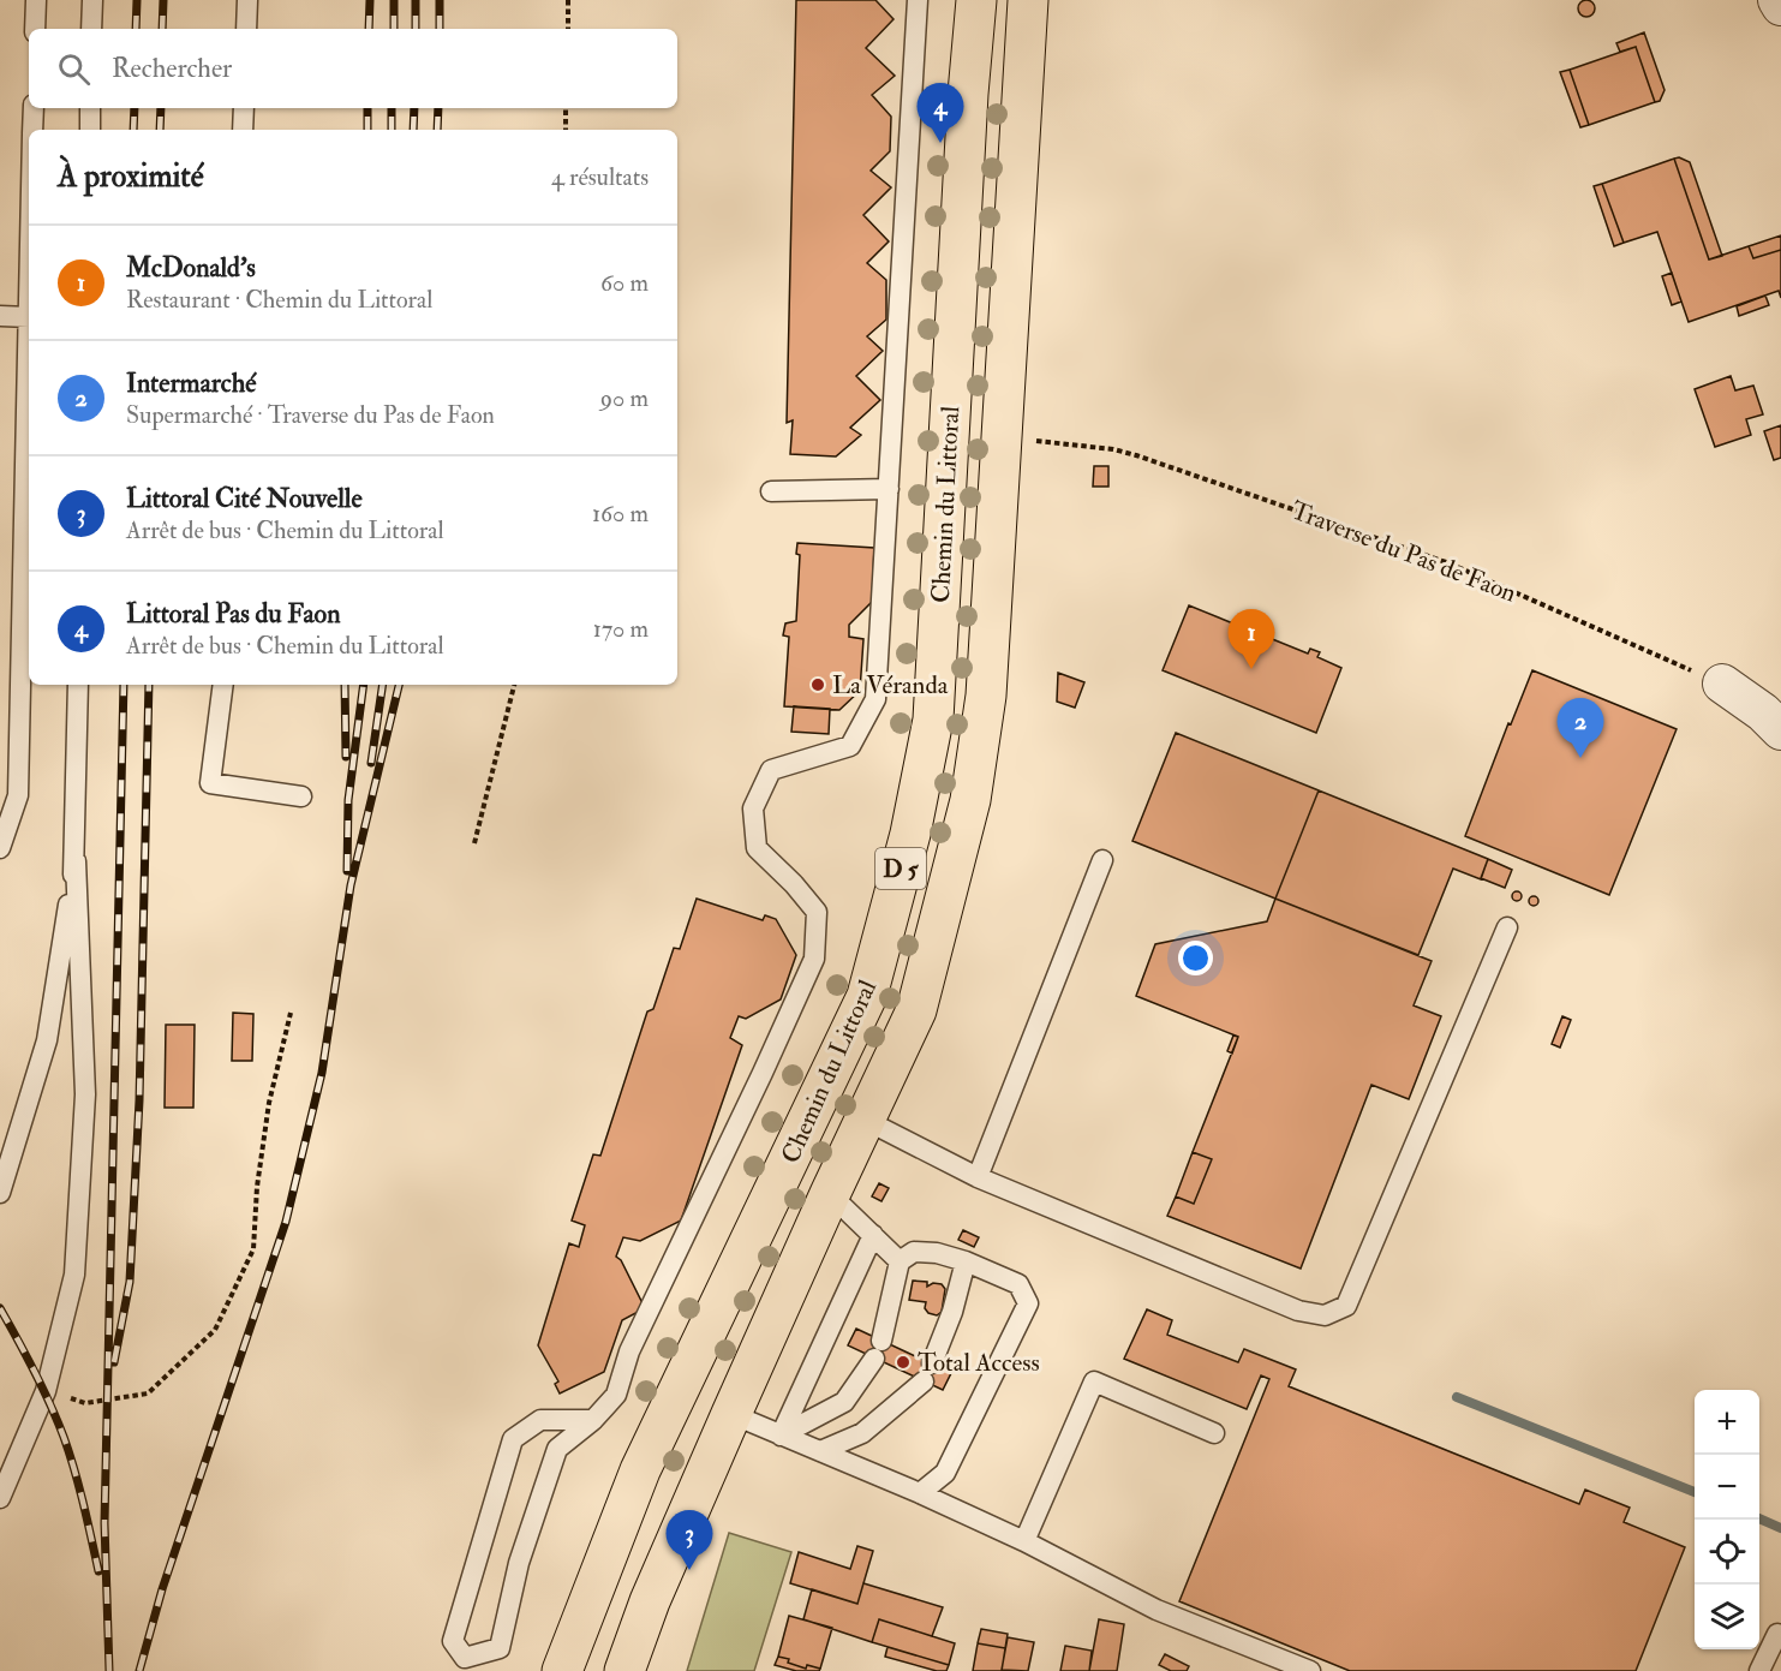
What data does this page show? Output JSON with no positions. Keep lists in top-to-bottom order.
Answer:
{
  "streets": {
    "main road": ["Chemin du Littoral", "D 5"],
    "path": ["Traverse du Pas de Faon"]
  },
  "crossings": [
    ["Chemin du Littoral", "Traverse du Pas de Faon"]
  ],
  "places": ["La Véranda", "Total Access"],
  "page": {
    "search": "Rechercher",
    "pins": [
      "4",
      "1",
      "2",
      "3"
    ],
    "heading": ["À proximité", "4 résultats"],
    "list": [
      {
        "mark": "1",
        "name": "McDonald's",
        "note": "Restaurant · Chemin du Littoral",
        "value": "60 m"
      },
      {
        "mark": "2",
        "name": "Intermarché",
        "note": "Supermarché · Traverse du Pas de Faon",
        "value": "90 m"
      },
      {
        "mark": "3",
        "name": "Littoral Cité Nouvelle",
        "note": "Arrêt de bus · Chemin du Littoral",
        "value": "160 m"
      },
      {
        "mark": "4",
        "name": "Littoral Pas du Faon",
        "note": "Arrêt de bus · Chemin du Littoral",
        "value": "170 m"
      }
    ],
    "map_buttons": ["+", "−"]
  }
}
